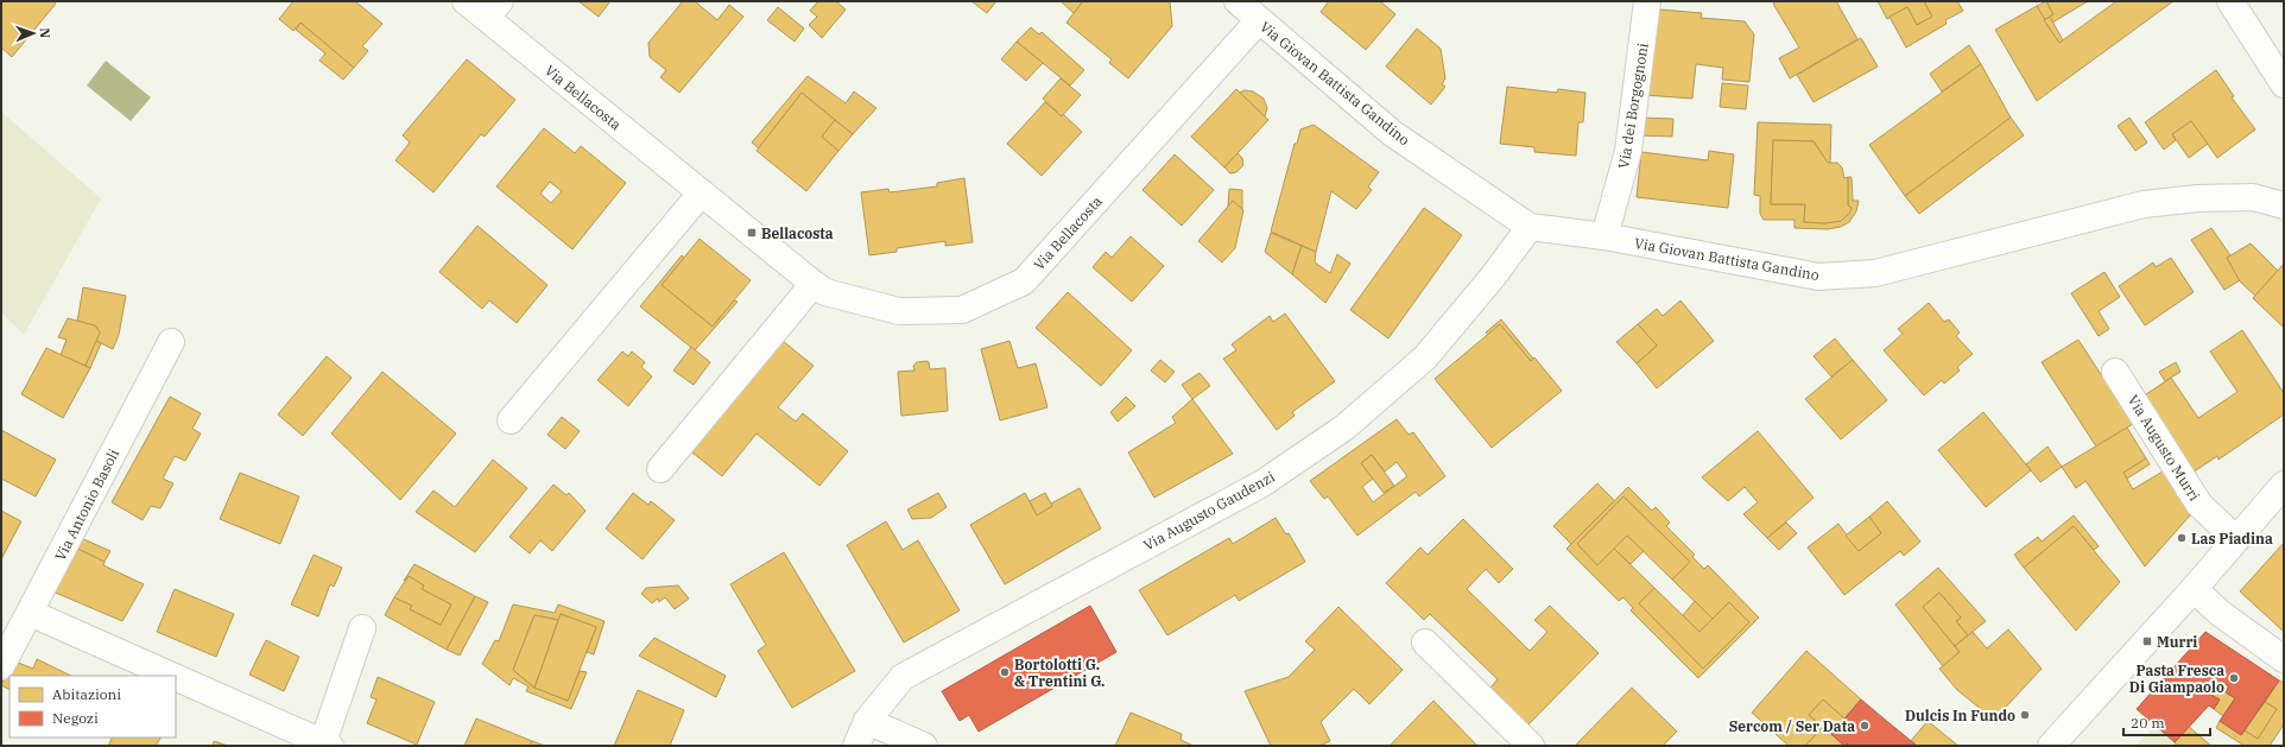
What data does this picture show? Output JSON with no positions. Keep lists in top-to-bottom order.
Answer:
{
  "streets": {
    "street": [
      "Via Giovan Battista Gandino",
      "Via Bellacosta",
      "Via dei Borgognoni",
      "Via Augusto Murri",
      "Via Antonio Basoli",
      "Via Augusto Gaudenzi"
    ]
  },
  "crossings": [
    ["Via Giovan Battista Gandino", "Via Bellacosta"],
    ["Via Giovan Battista Gandino", "Via dei Borgognoni"],
    ["Via Giovan Battista Gandino", "Via Augusto Gaudenzi"]
  ],
  "places": {
    "transit": ["Bellacosta", "Murri"],
    "other": [
      "Las Piadina",
      "Bortolotti G. & Trentini G.",
      "Pasta Fresca Di Giampaolo",
      "Dulcis In Fundo",
      "Sercom / Ser Data"
    ]
  },
  "legend": ["Abitazioni", "Negozi"],
  "scale_bar": "20 m",
  "north": "right"
}
